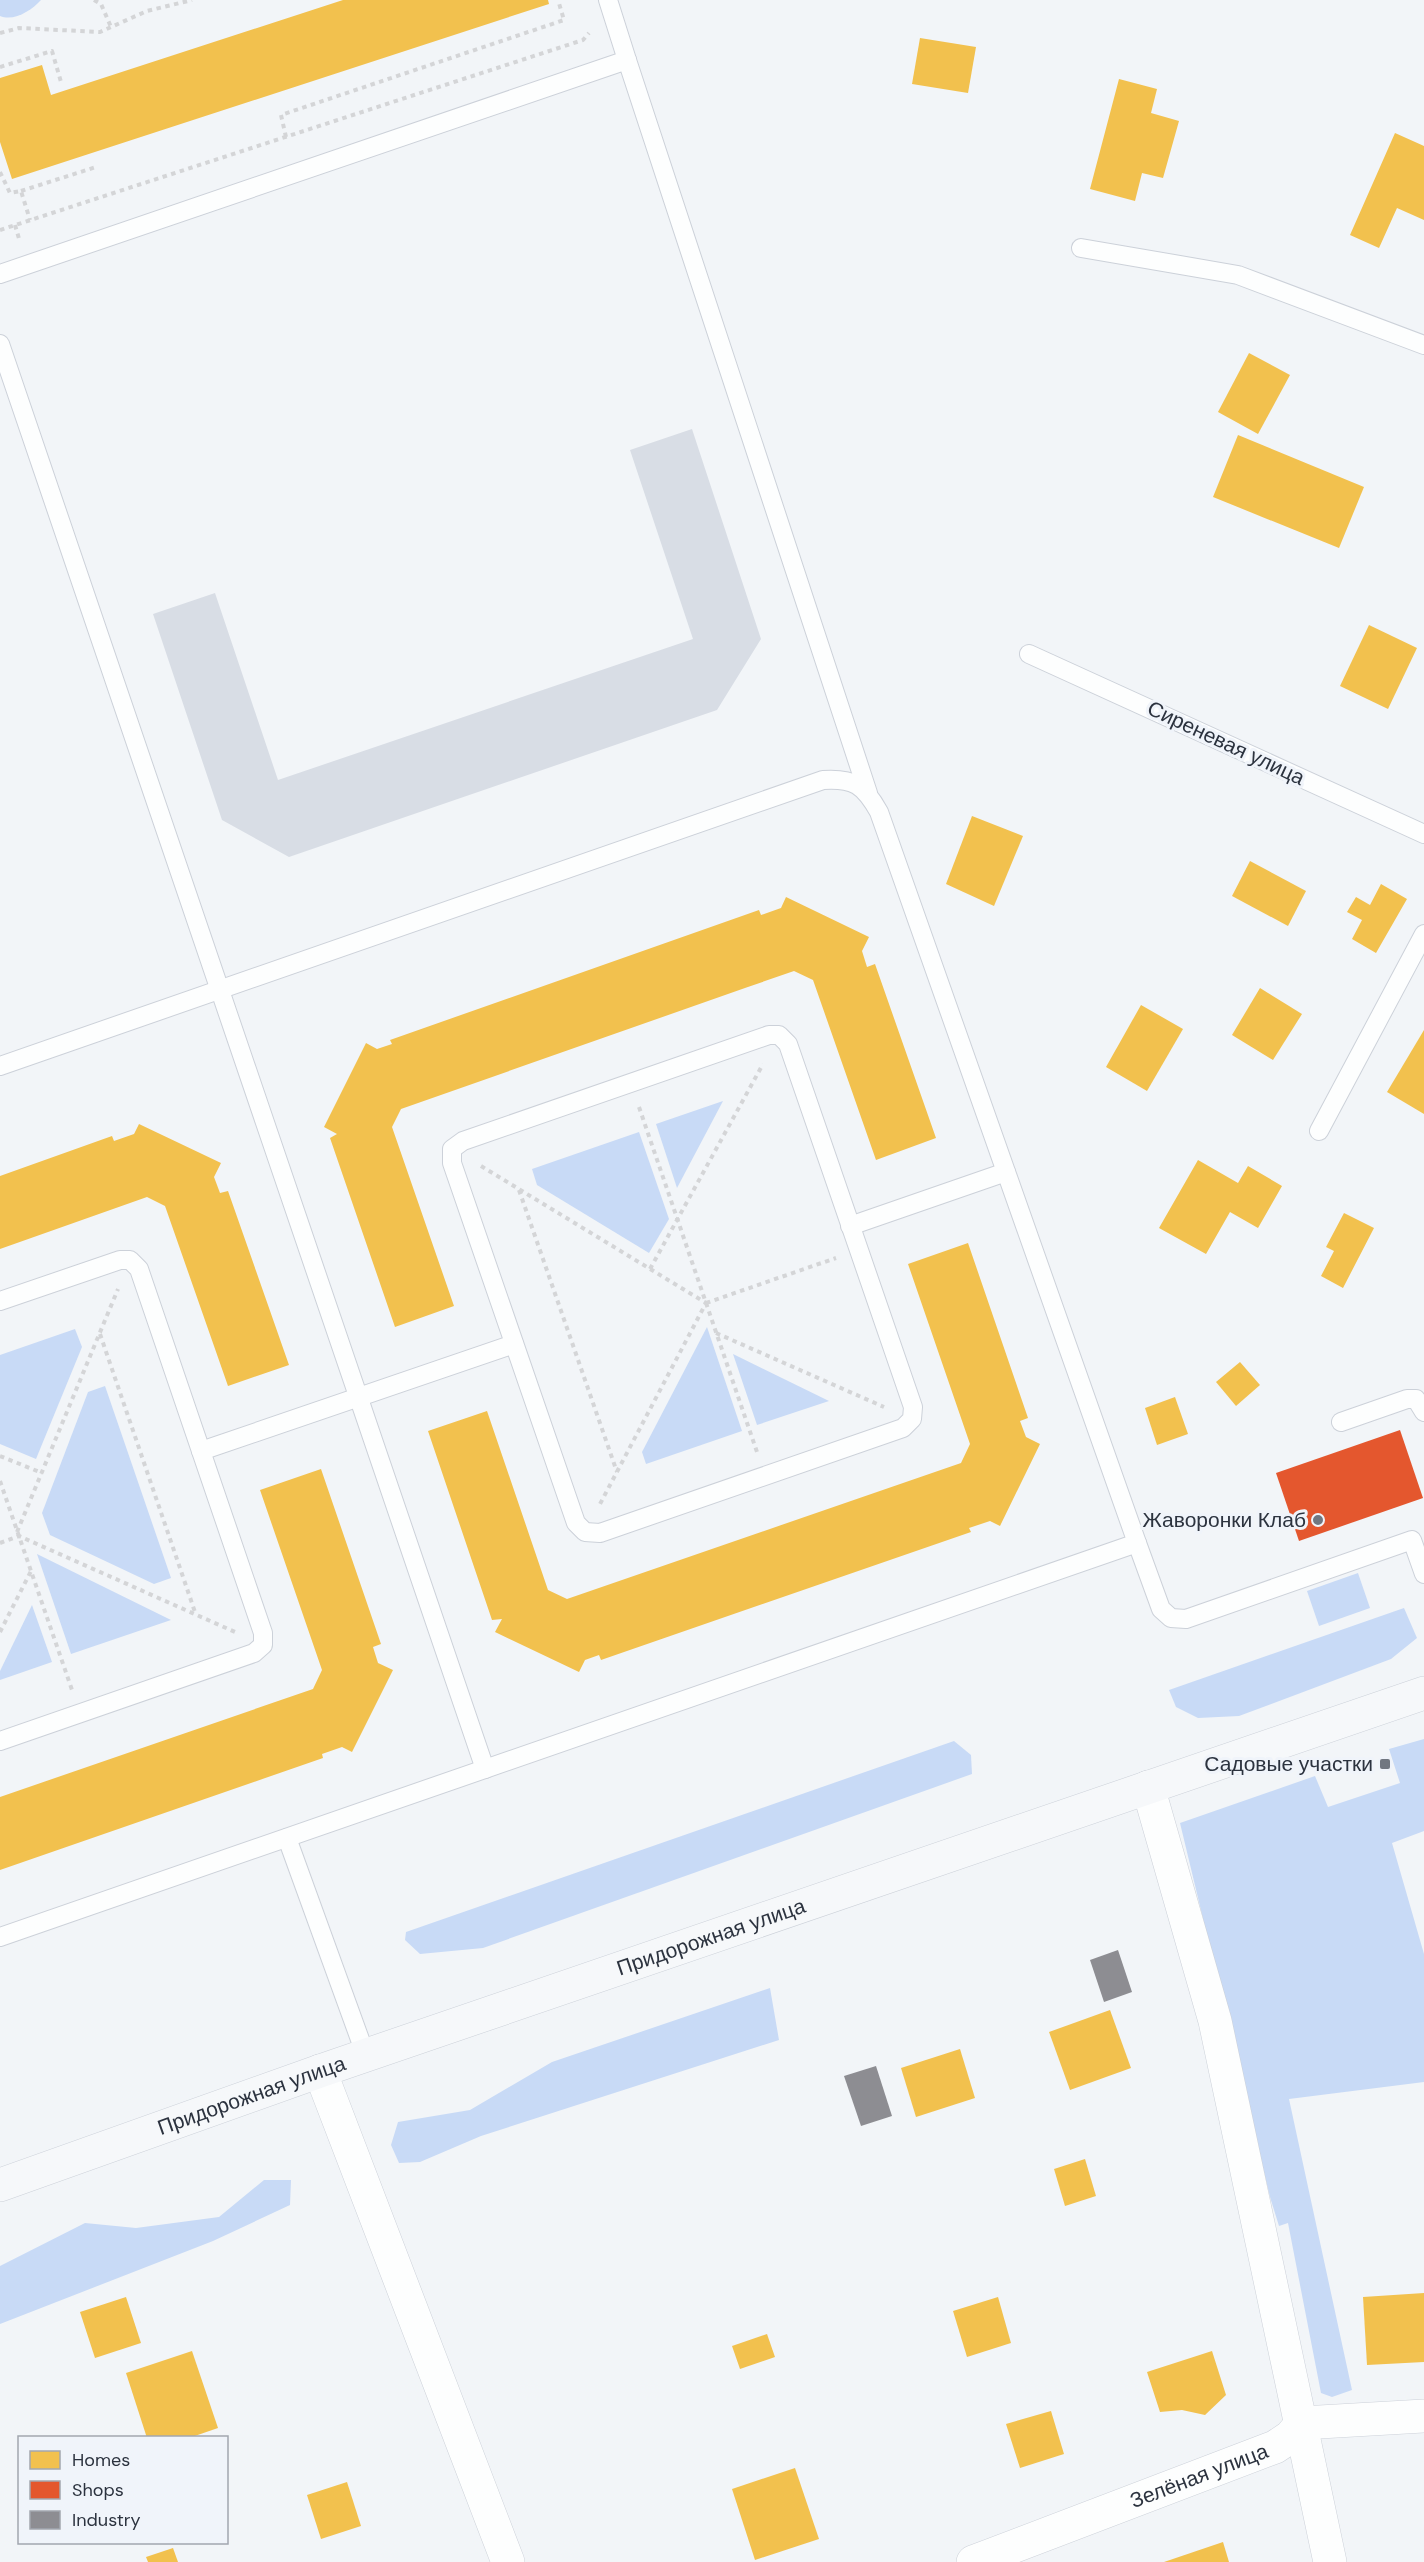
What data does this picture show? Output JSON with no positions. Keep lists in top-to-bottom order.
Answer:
{
  "streets": {
    "main road": ["Придорожная улица"],
    "street": ["Зелёная улица"],
    "lane": ["Сиреневая улица"]
  },
  "places": {
    "other": ["Жаворонки Клаб"],
    "transit": ["Садовые участки"]
  },
  "legend": ["Homes", "Shops", "Industry"]
}
